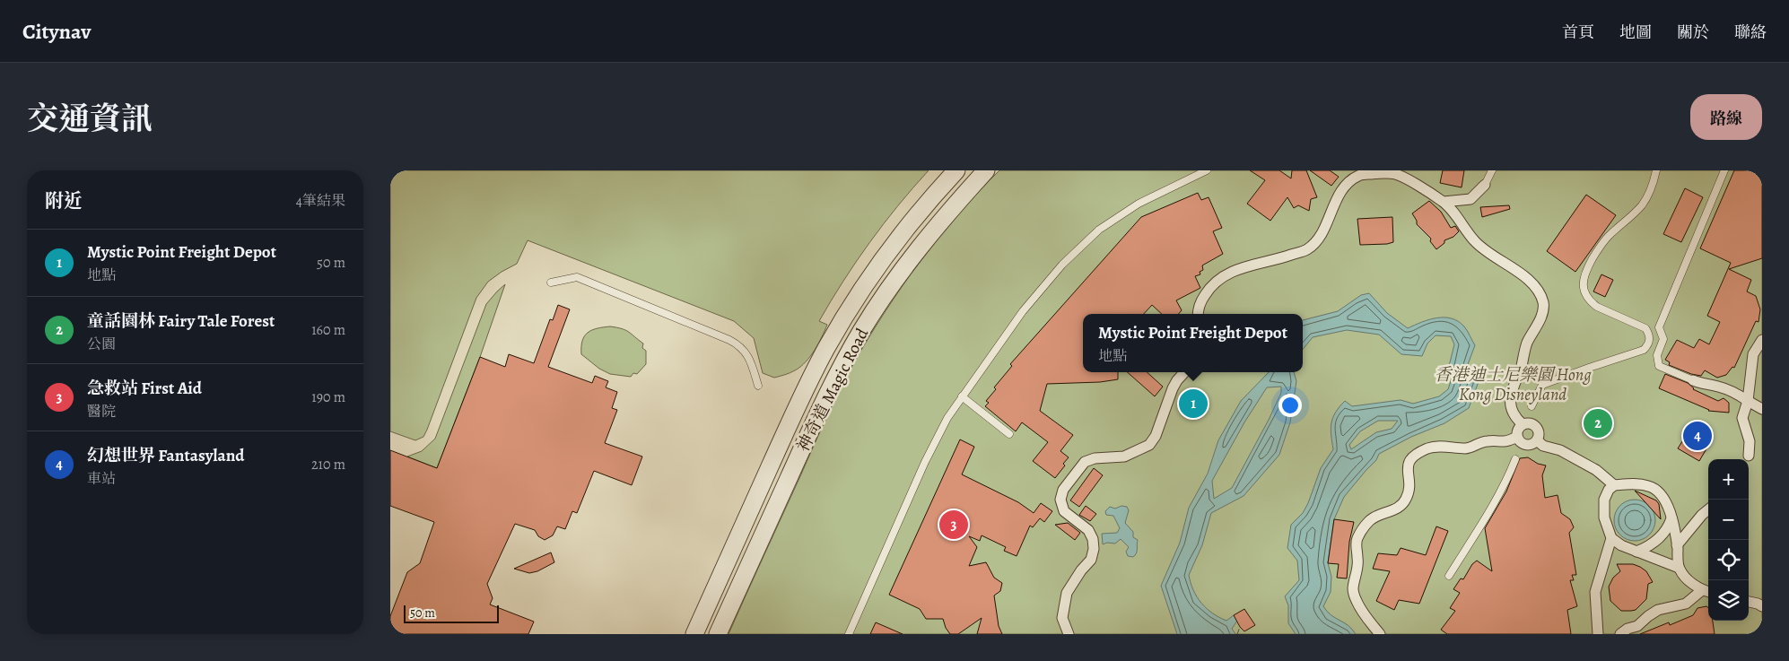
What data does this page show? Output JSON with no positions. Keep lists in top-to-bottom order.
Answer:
{
  "streets": {
    "street": ["神奇道 Magic Road"]
  },
  "parks": ["香港迪士尼樂園 Hong Kong Disneyland"],
  "scale_bar": "50 m",
  "page": {
    "header": "Citynav",
    "nav": [
      "首頁",
      "地圖",
      "關於",
      "聯絡"
    ],
    "title": "交通資訊",
    "buttons": "路線",
    "heading": ["附近", "4筆結果"],
    "list": [
      {
        "mark": "1",
        "name": "Mystic Point Freight Depot",
        "note": "地點",
        "value": "50 m"
      },
      {
        "mark": "2",
        "name": "童話園林 Fairy Tale Forest",
        "note": "公園",
        "value": "160 m"
      },
      {
        "mark": "3",
        "name": "急救站 First Aid",
        "note": "醫院",
        "value": "190 m"
      },
      {
        "mark": "4",
        "name": "幻想世界 Fantasyland",
        "note": "車站",
        "value": "210 m"
      }
    ],
    "popup": ["Mystic Point Freight Depot", "地點"],
    "pins": [
      "1",
      "2",
      "4",
      "3"
    ],
    "map_buttons": ["+", "−"],
    "scale": "50 m"
  }
}
